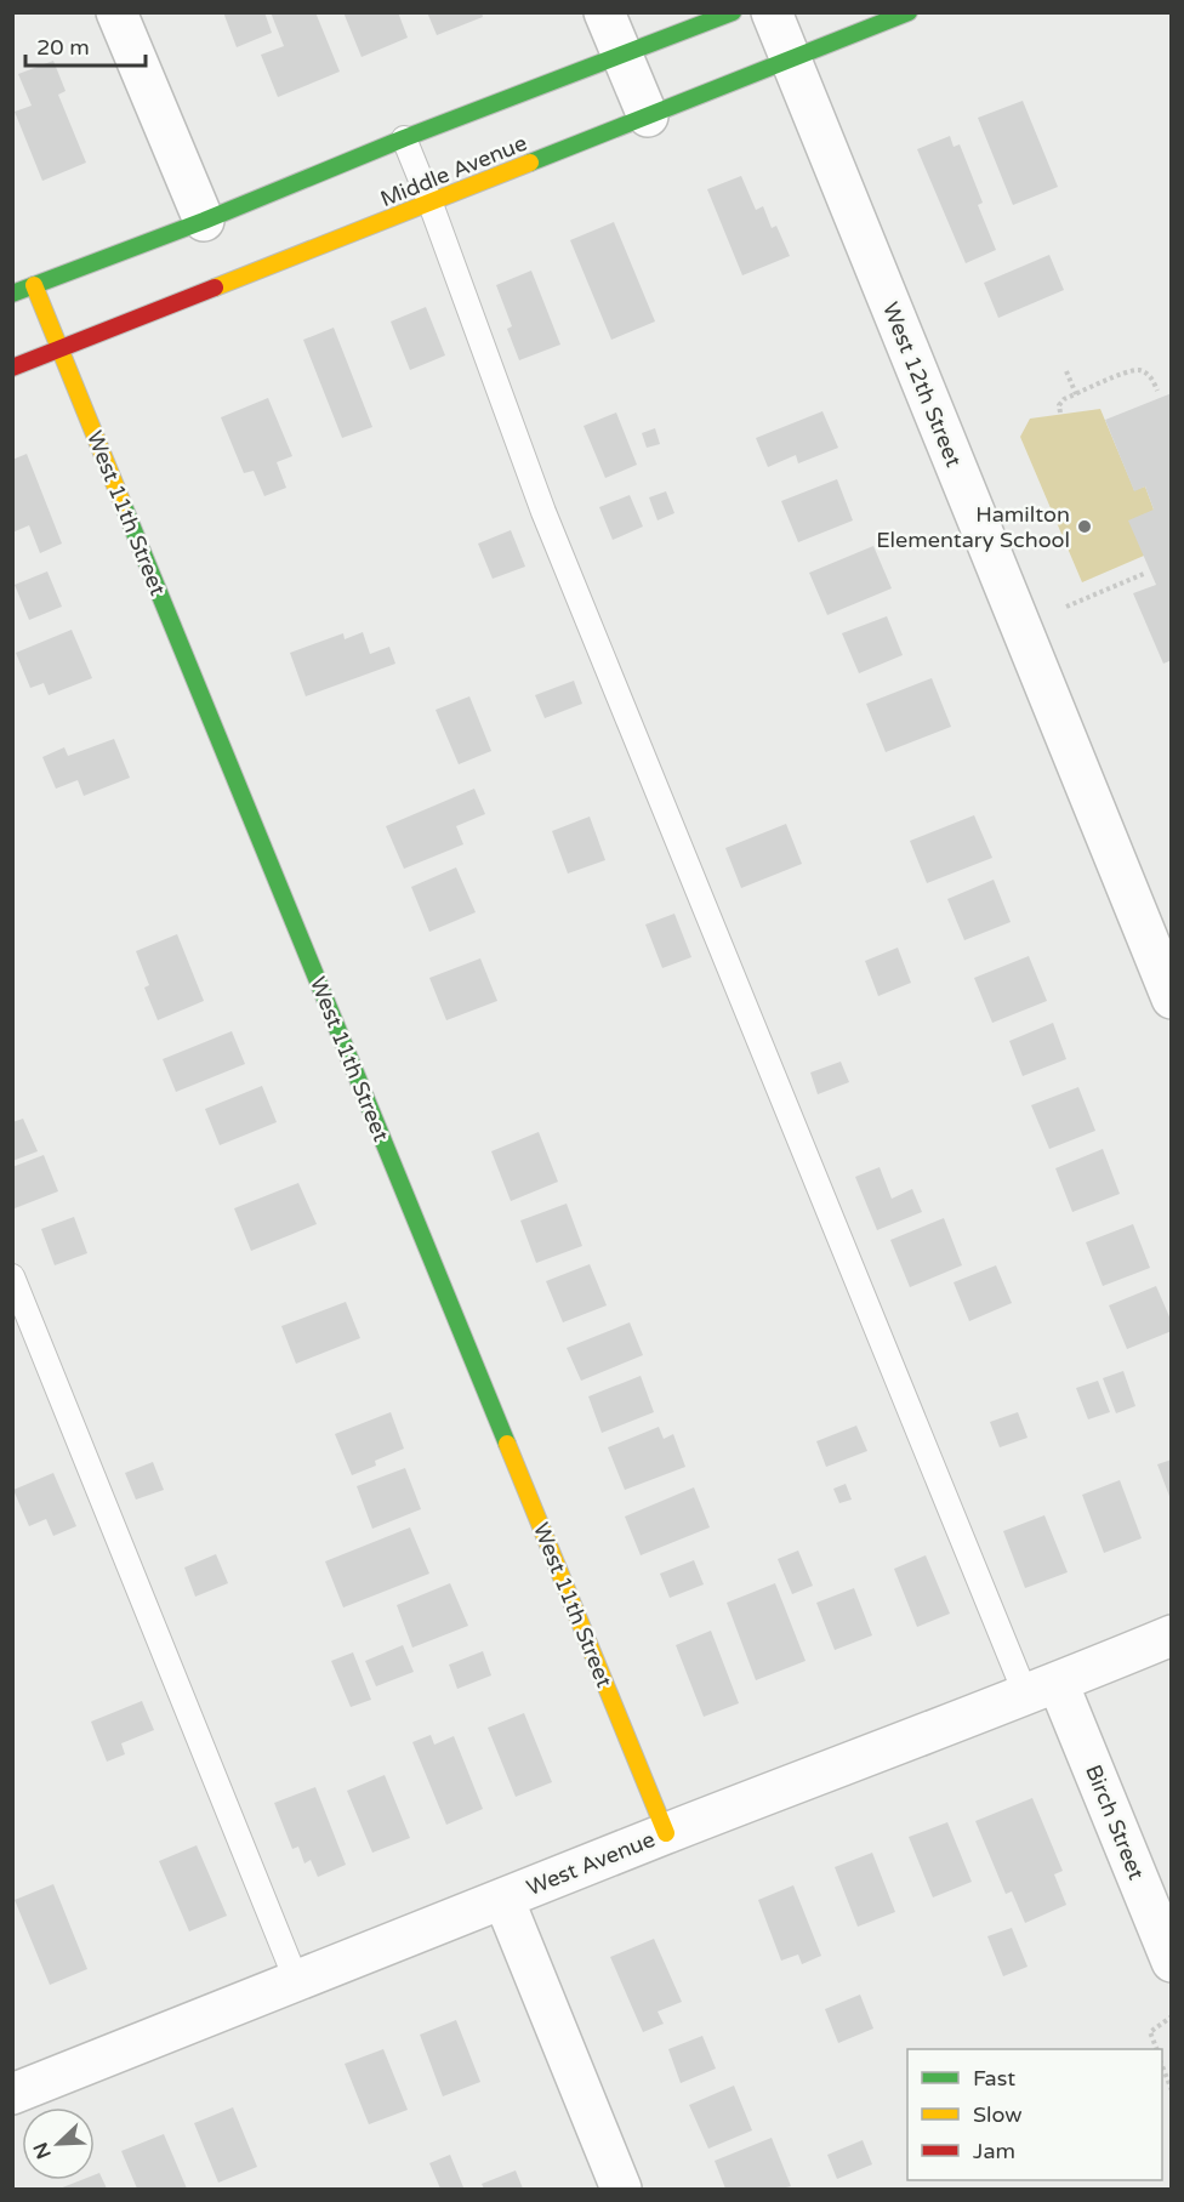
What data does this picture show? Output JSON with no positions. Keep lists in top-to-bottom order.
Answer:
{
  "streets": {
    "main road": ["Middle Avenue", "West 11th Street"],
    "street": ["West 12th Street", "Birch Street", "West Avenue"]
  },
  "crossings": [
    ["Middle Avenue", "West 12th Street"],
    ["Middle Avenue", "West 11th Street"],
    ["West 11th Street", "West Avenue"],
    ["Birch Street", "West Avenue"]
  ],
  "places": ["Hamilton Elementary School"],
  "legend": ["Fast", "Slow", "Jam"],
  "scale_bar": "20 m",
  "north": "bottom left"
}
